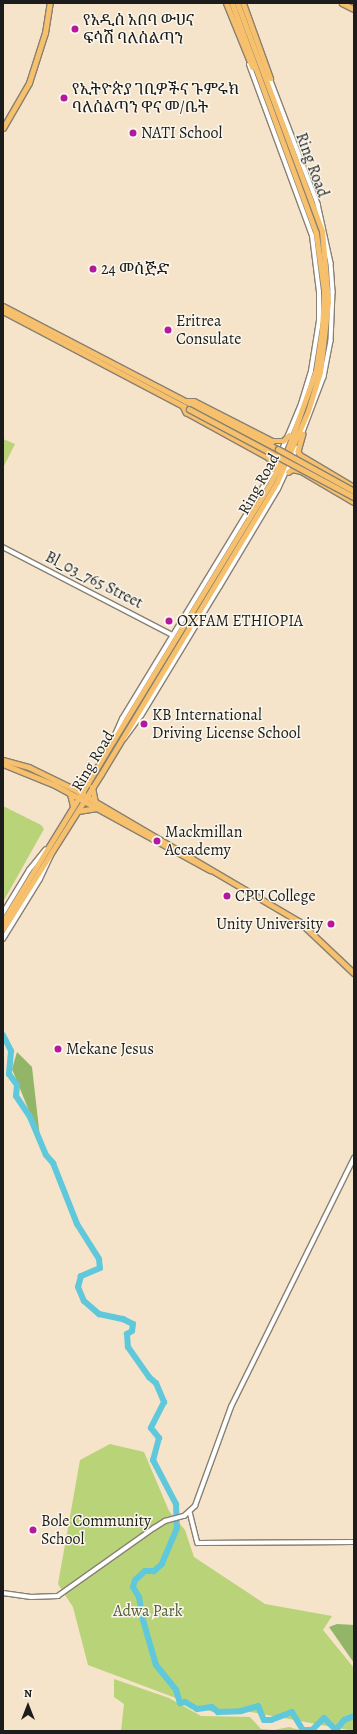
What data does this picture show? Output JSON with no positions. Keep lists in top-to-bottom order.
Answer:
{
  "streets": {
    "highway": ["Ring Road"],
    "street": ["Bl_03_765 Street"]
  },
  "parks": ["Adwa Park"],
  "places": [
    "የአዲስ አበባ ውሀና ፍሳሽ ባለስልጣን",
    "የኢትዮጵያ ገቢዎችና ጉምሩክ ባለስልጣን ዋና መ/ቤት",
    "NATI School",
    "24 መስጅድ",
    "Eritrea Consulate",
    "OXFAM ETHIOPIA",
    "KB International Driving License School",
    "Mackmillan Accademy",
    "CPU College",
    "Unity University",
    "Mekane Jesus",
    "Bole Community School"
  ],
  "north": "top"
}
